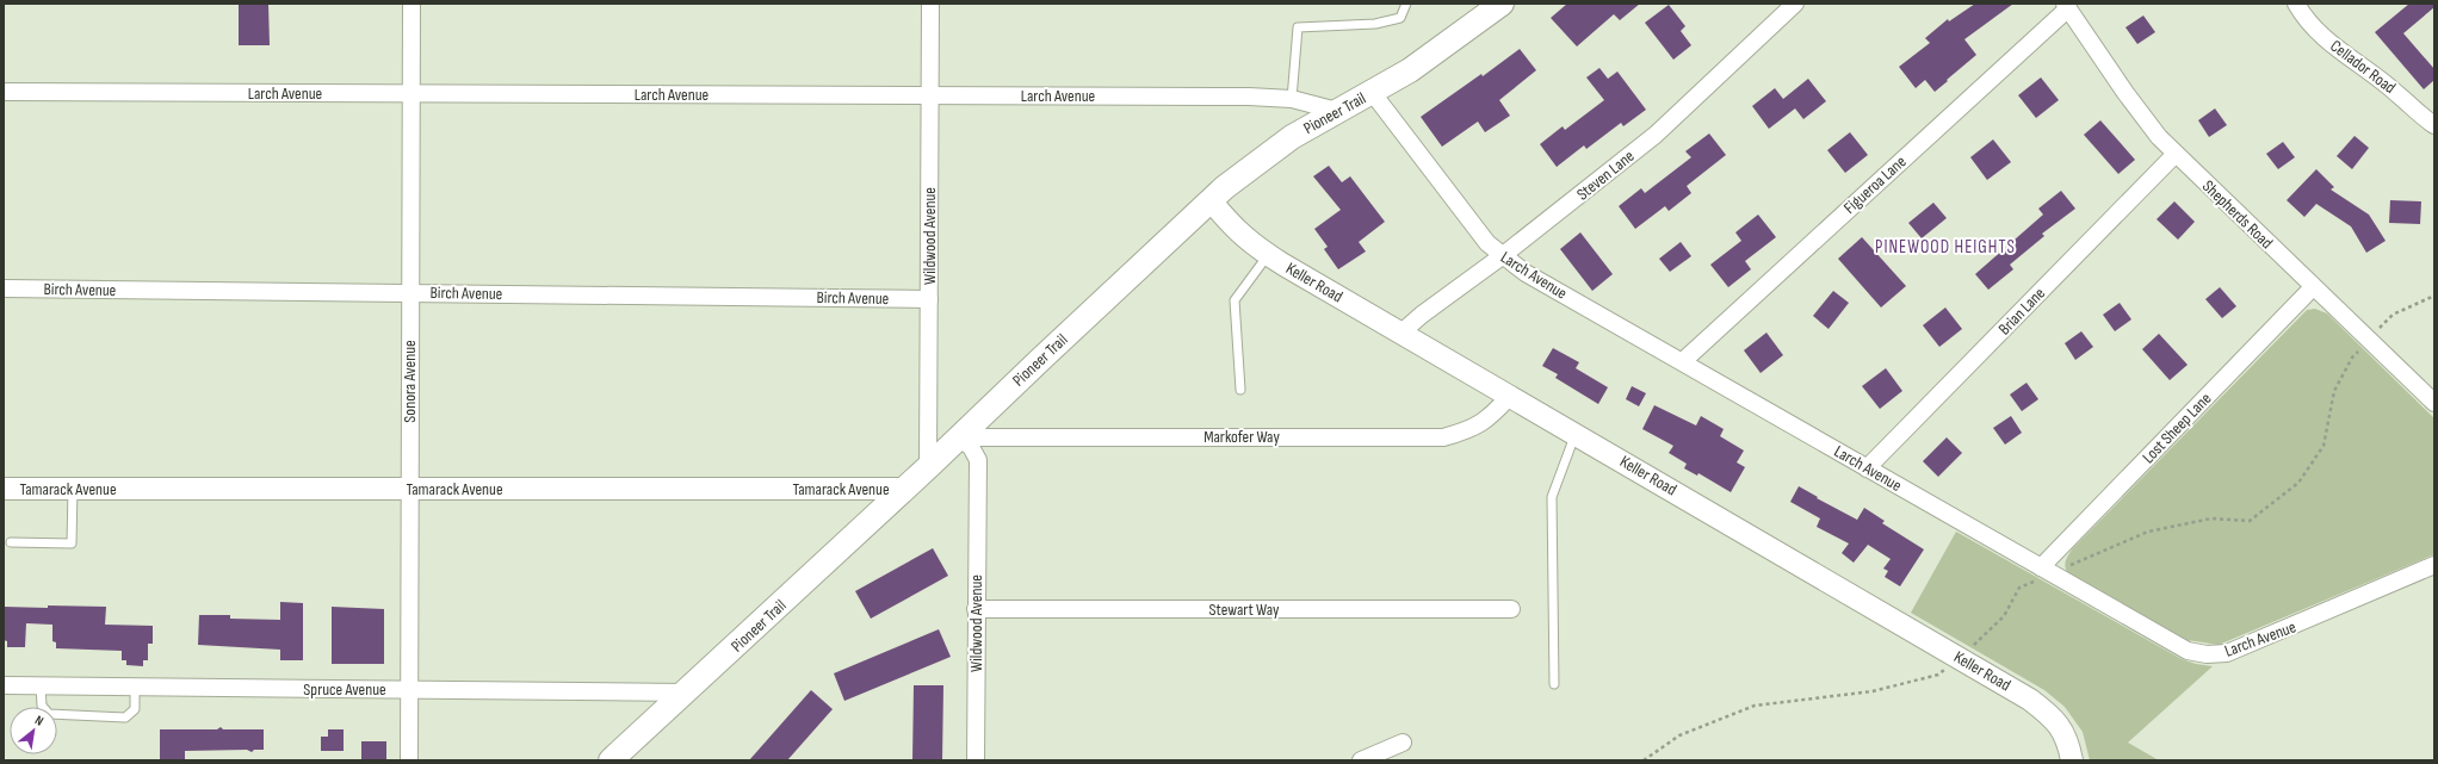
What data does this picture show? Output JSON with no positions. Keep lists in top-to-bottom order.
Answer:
{
  "streets": {
    "main road": ["Pioneer Trail"],
    "street": [
      "Cellador Road",
      "Larch Avenue",
      "Steven Lane",
      "Figueroa Lane",
      "Shepherds Road",
      "Wildwood Avenue",
      "Keller Road",
      "Birch Avenue",
      "Brian Lane",
      "Sonora Avenue",
      "Lost Sheep Lane",
      "Markofer Way",
      "Tamarack Avenue",
      "Stewart Way",
      "Spruce Avenue"
    ]
  },
  "crossings": [
    ["Larch Avenue", "Pioneer Trail"],
    ["Larch Avenue", "Steven Lane"],
    ["Larch Avenue", "Figueroa Lane"],
    ["Larch Avenue", "Wildwood Avenue"],
    ["Larch Avenue", "Brian Lane"],
    ["Larch Avenue", "Sonora Avenue"],
    ["Larch Avenue", "Lost Sheep Lane"],
    ["Pioneer Trail", "Wildwood Avenue"],
    ["Pioneer Trail", "Keller Road"],
    ["Pioneer Trail", "Markofer Way"],
    ["Pioneer Trail", "Tamarack Avenue"],
    ["Pioneer Trail", "Spruce Avenue"],
    ["Steven Lane", "Keller Road"],
    ["Figueroa Lane", "Shepherds Road"],
    ["Shepherds Road", "Brian Lane"],
    ["Shepherds Road", "Lost Sheep Lane"],
    ["Wildwood Avenue", "Birch Avenue"],
    ["Wildwood Avenue", "Markofer Way"],
    ["Wildwood Avenue", "Stewart Way"],
    ["Keller Road", "Markofer Way"],
    ["Birch Avenue", "Sonora Avenue"],
    ["Sonora Avenue", "Tamarack Avenue"],
    ["Sonora Avenue", "Spruce Avenue"]
  ],
  "districts": ["PINEWOOD HEIGHTS"],
  "north": "top right"
}
